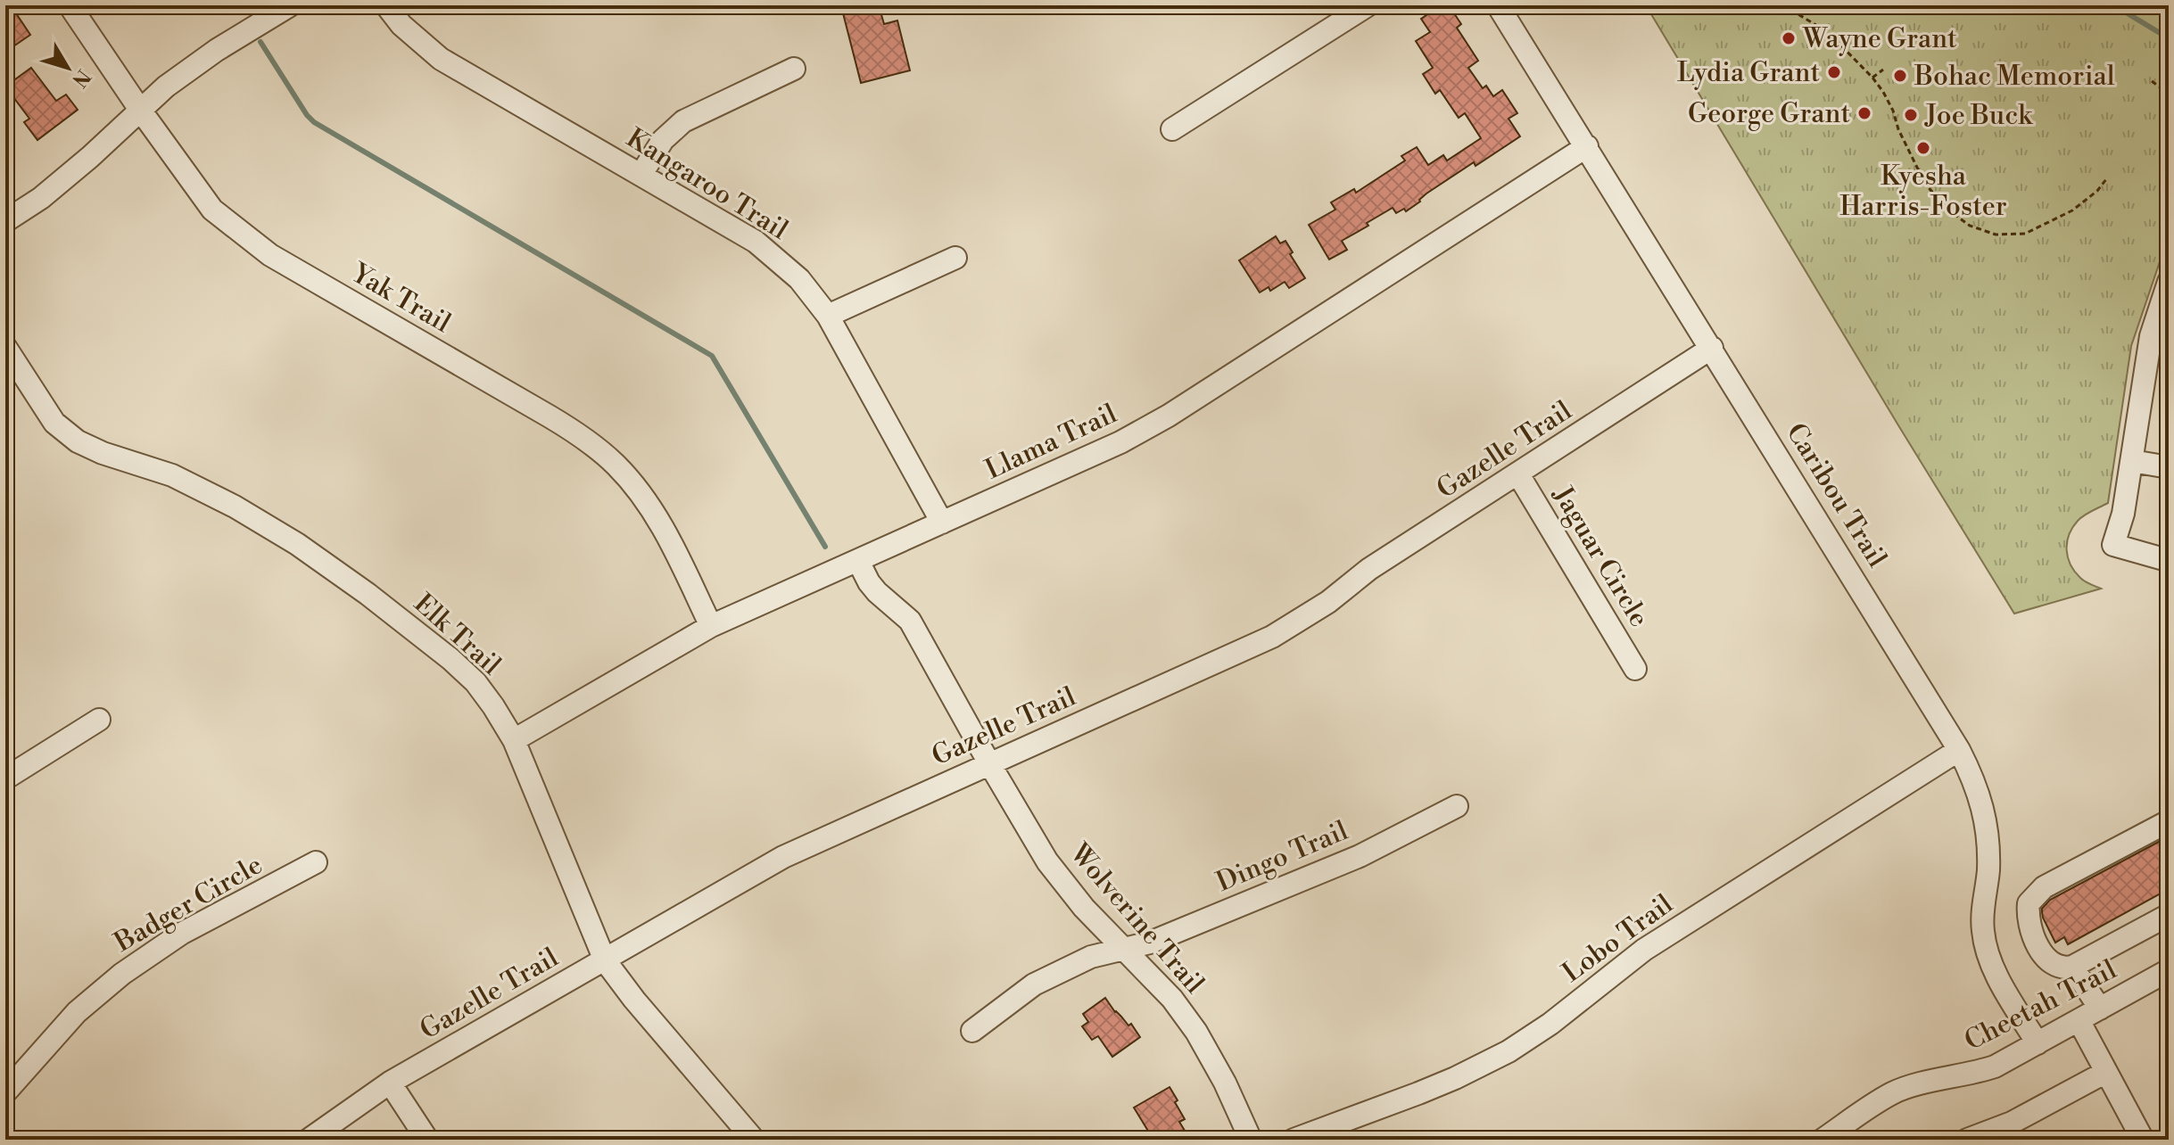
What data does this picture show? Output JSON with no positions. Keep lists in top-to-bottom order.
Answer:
{
  "streets": {
    "street": [
      "Kangaroo Trail",
      "Yak Trail",
      "Llama Trail",
      "Gazelle Trail",
      "Caribou Trail",
      "Jaguar Circle",
      "Elk Trail",
      "Dingo Trail",
      "Badger Circle",
      "Wolverine Trail",
      "Lobo Trail",
      "Cheetah Trail"
    ]
  },
  "crossings": [
    ["Kangaroo Trail", "Llama Trail"],
    ["Yak Trail", "Llama Trail"],
    ["Llama Trail", "Caribou Trail"],
    ["Llama Trail", "Elk Trail"],
    ["Llama Trail", "Wolverine Trail"],
    ["Gazelle Trail", "Caribou Trail"],
    ["Gazelle Trail", "Jaguar Circle"],
    ["Gazelle Trail", "Elk Trail"],
    ["Gazelle Trail", "Wolverine Trail"],
    ["Caribou Trail", "Lobo Trail"],
    ["Caribou Trail", "Cheetah Trail"],
    ["Dingo Trail", "Wolverine Trail"]
  ],
  "places": [
    "Wayne Grant",
    "Lydia Grant",
    "Bohac Memorial",
    "George Grant",
    "Joe Buck",
    "Kyesha Harris-Foster"
  ],
  "north": "bottom right"
}
